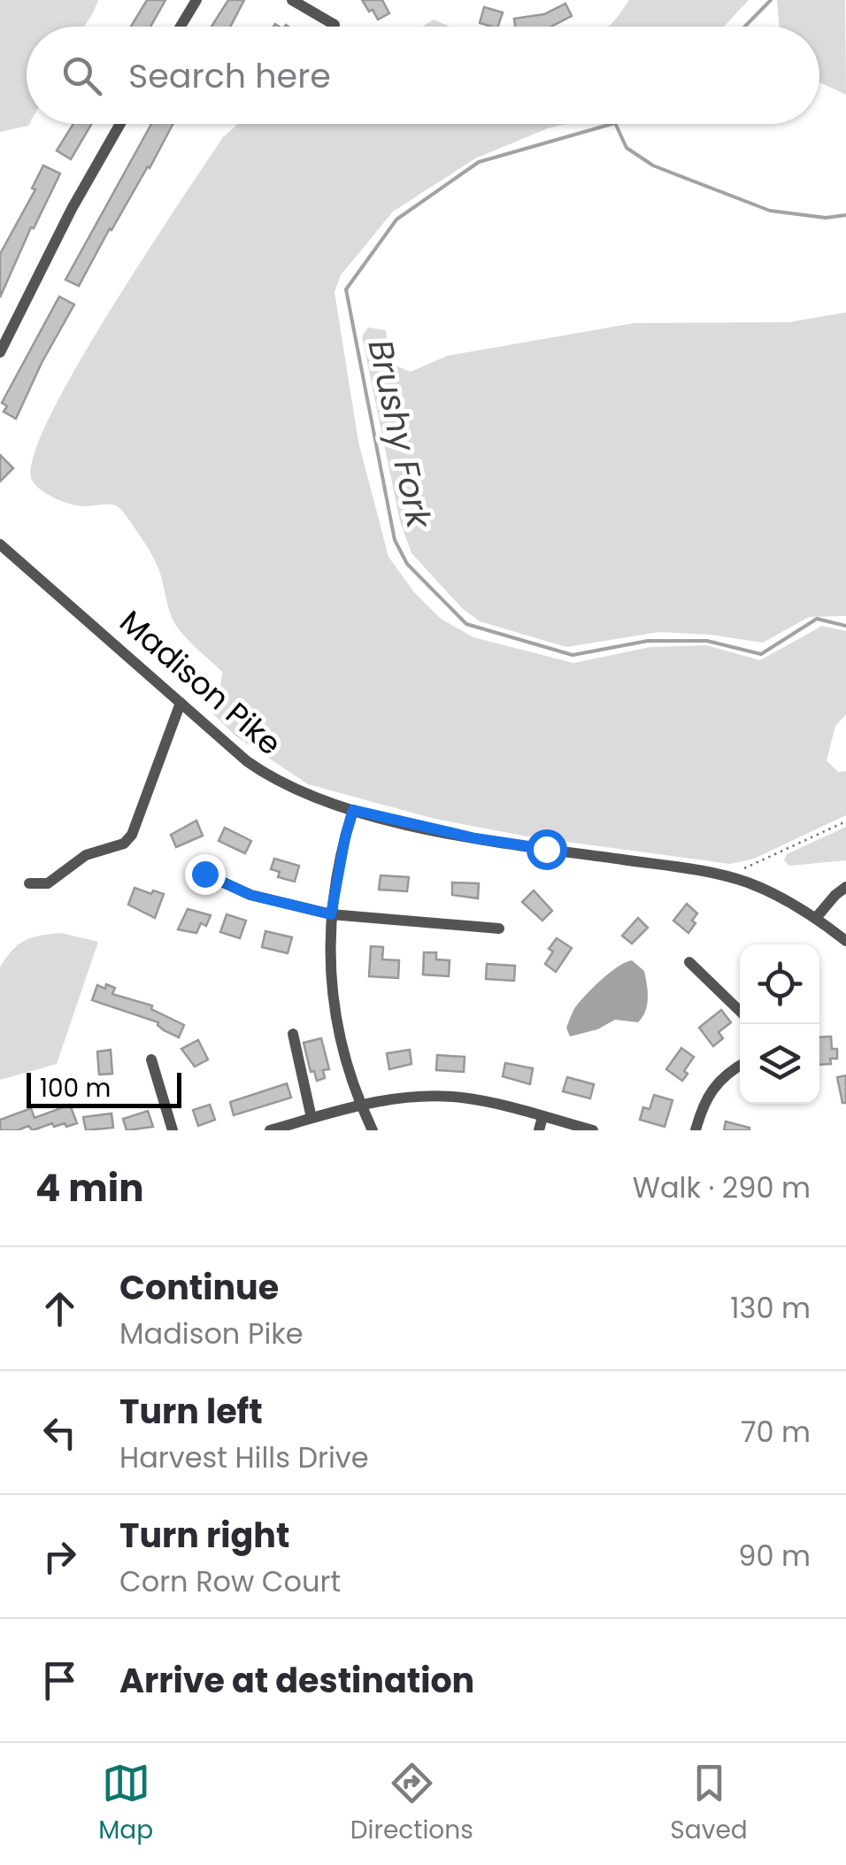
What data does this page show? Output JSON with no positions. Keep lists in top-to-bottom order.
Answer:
{
  "streets": {
    "street": ["Madison Pike"]
  },
  "water": ["Brushy Fork"],
  "scale_bar": "100 m",
  "page": {
    "search": "Search here",
    "scale": "100 m",
    "heading": ["4 min", "Walk · 290 m"],
    "list": [
      ["Continue", "Madison Pike", "130 m"],
      ["Turn left", "Harvest Hills Drive", "70 m"],
      ["Turn right", "Corn Row Court", "90 m"],
      "Arrive at destination"
    ],
    "nav": ["Map", "Directions", "Saved"]
  }
}
